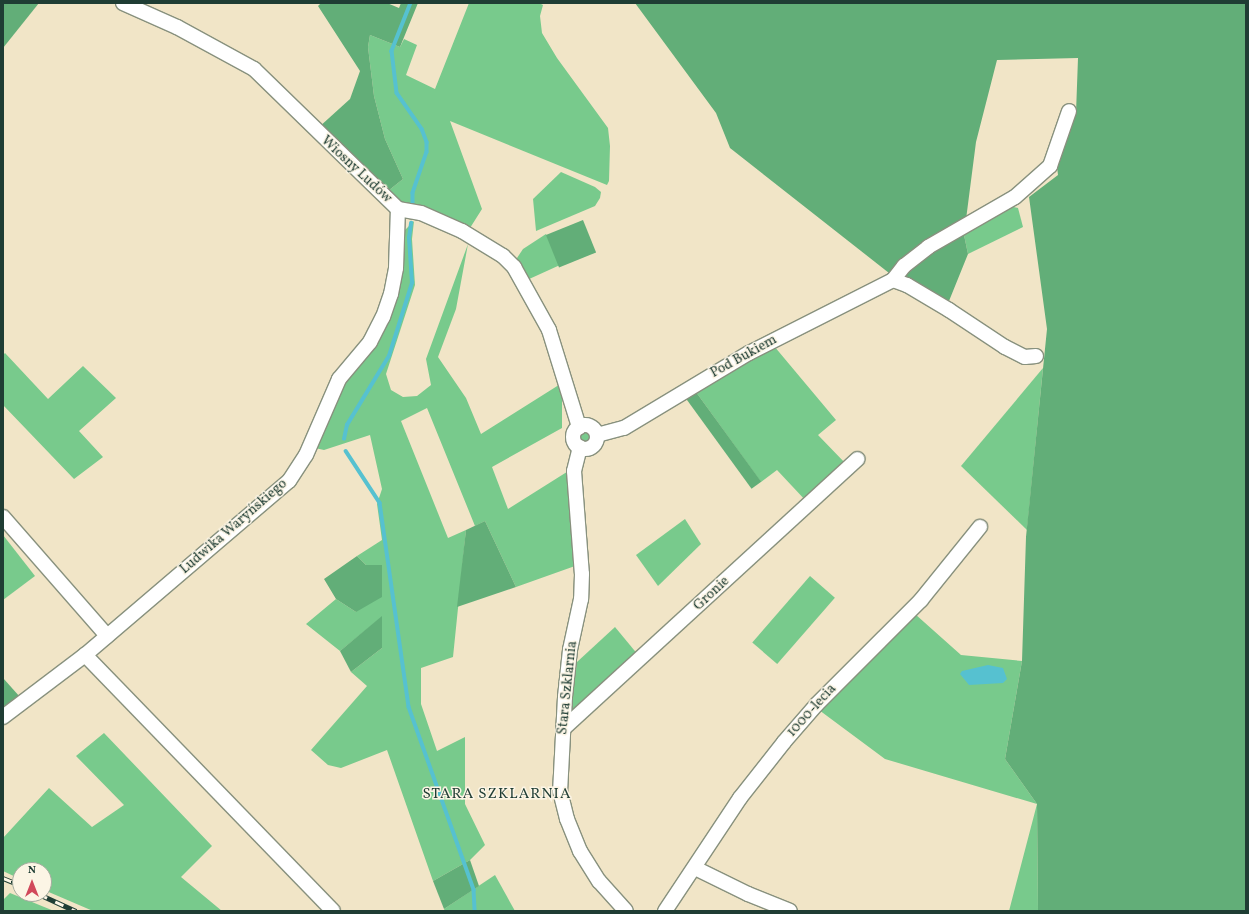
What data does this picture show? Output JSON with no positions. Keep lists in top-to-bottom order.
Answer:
{
  "streets": {
    "street": [
      "Wiosny Ludów",
      "Pod Bukiem",
      "Ludwika Waryńskiego",
      "Gronie",
      "Stara Szklarnia",
      "1000-lecia"
    ]
  },
  "crossings": [
    ["Wiosny Ludów", "Pod Bukiem"],
    ["Wiosny Ludów", "Ludwika Waryńskiego"],
    ["Wiosny Ludów", "Stara Szklarnia"],
    ["Pod Bukiem", "Stara Szklarnia"],
    ["Gronie", "Stara Szklarnia"]
  ],
  "districts": ["STARA SZKLARNIA"],
  "north": "top"
}
